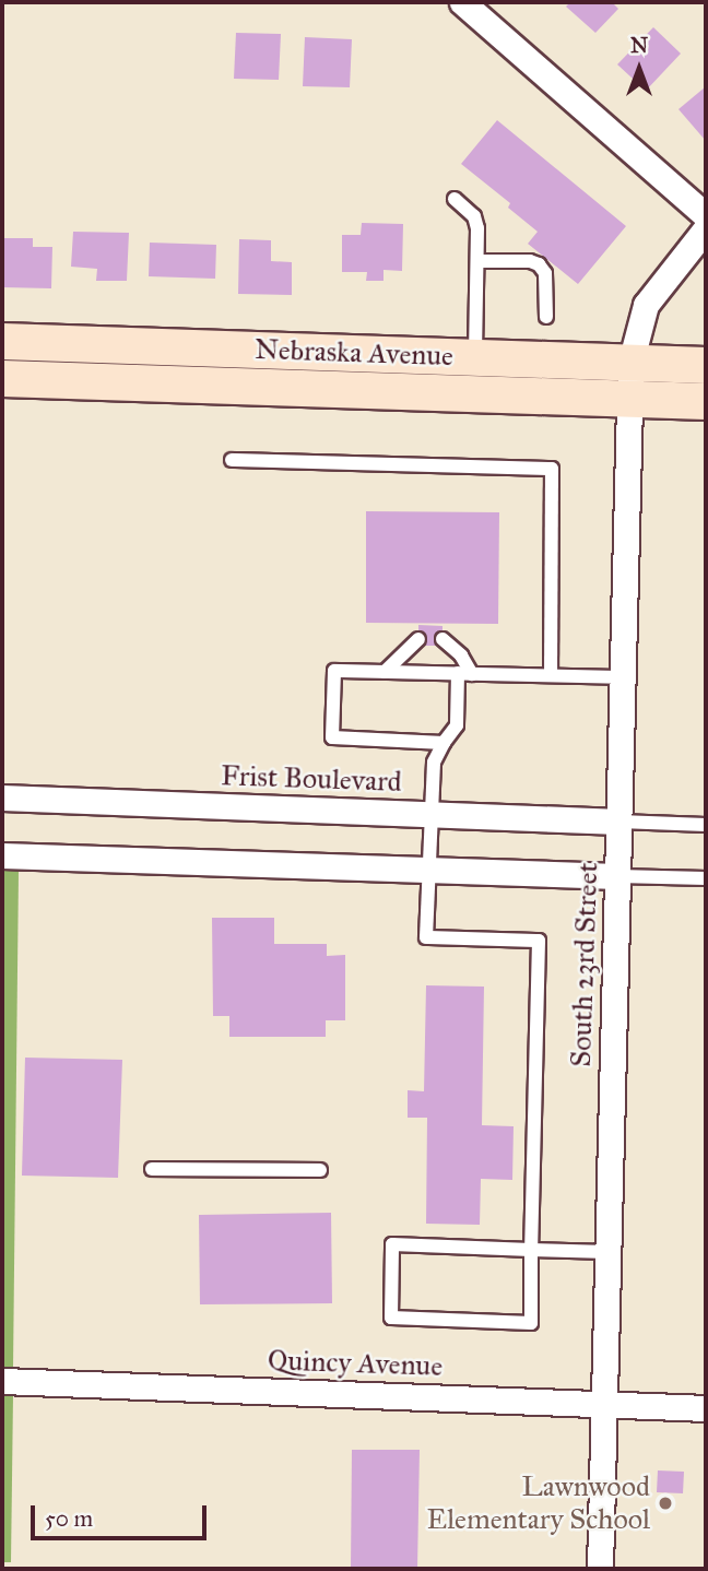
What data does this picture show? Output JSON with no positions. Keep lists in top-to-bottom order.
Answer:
{
  "streets": {
    "street": [
      "Nebraska Avenue",
      "Frist Boulevard",
      "South 23rd Street",
      "Quincy Avenue"
    ]
  },
  "crossings": [
    ["Nebraska Avenue", "South 23rd Street"],
    ["Frist Boulevard", "South 23rd Street"],
    ["South 23rd Street", "Quincy Avenue"]
  ],
  "places": ["Lawnwood Elementary School"],
  "scale_bar": "50 m",
  "north": "top"
}
